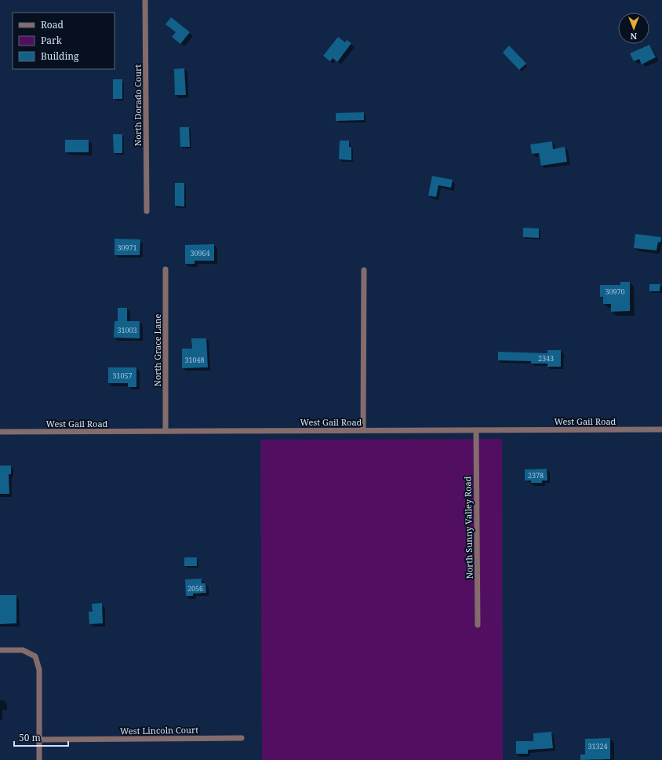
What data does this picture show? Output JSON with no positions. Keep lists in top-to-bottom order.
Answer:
{
  "streets": {
    "street": [
      "North Dorado Court",
      "North Grace Lane",
      "West Gail Road",
      "North Sunny Valley Road",
      "West Lincoln Court"
    ]
  },
  "crossings": [
    ["North Grace Lane", "West Gail Road"],
    ["West Gail Road", "North Sunny Valley Road"]
  ],
  "house_numbers": [
    "30971",
    "30964",
    "30970",
    "31003",
    "2343",
    "31048",
    "31057",
    "2378",
    "2056",
    "31324"
  ],
  "legend": ["Road", "Park", "Building"],
  "scale_bar": "50 m",
  "north": "bottom"
}
